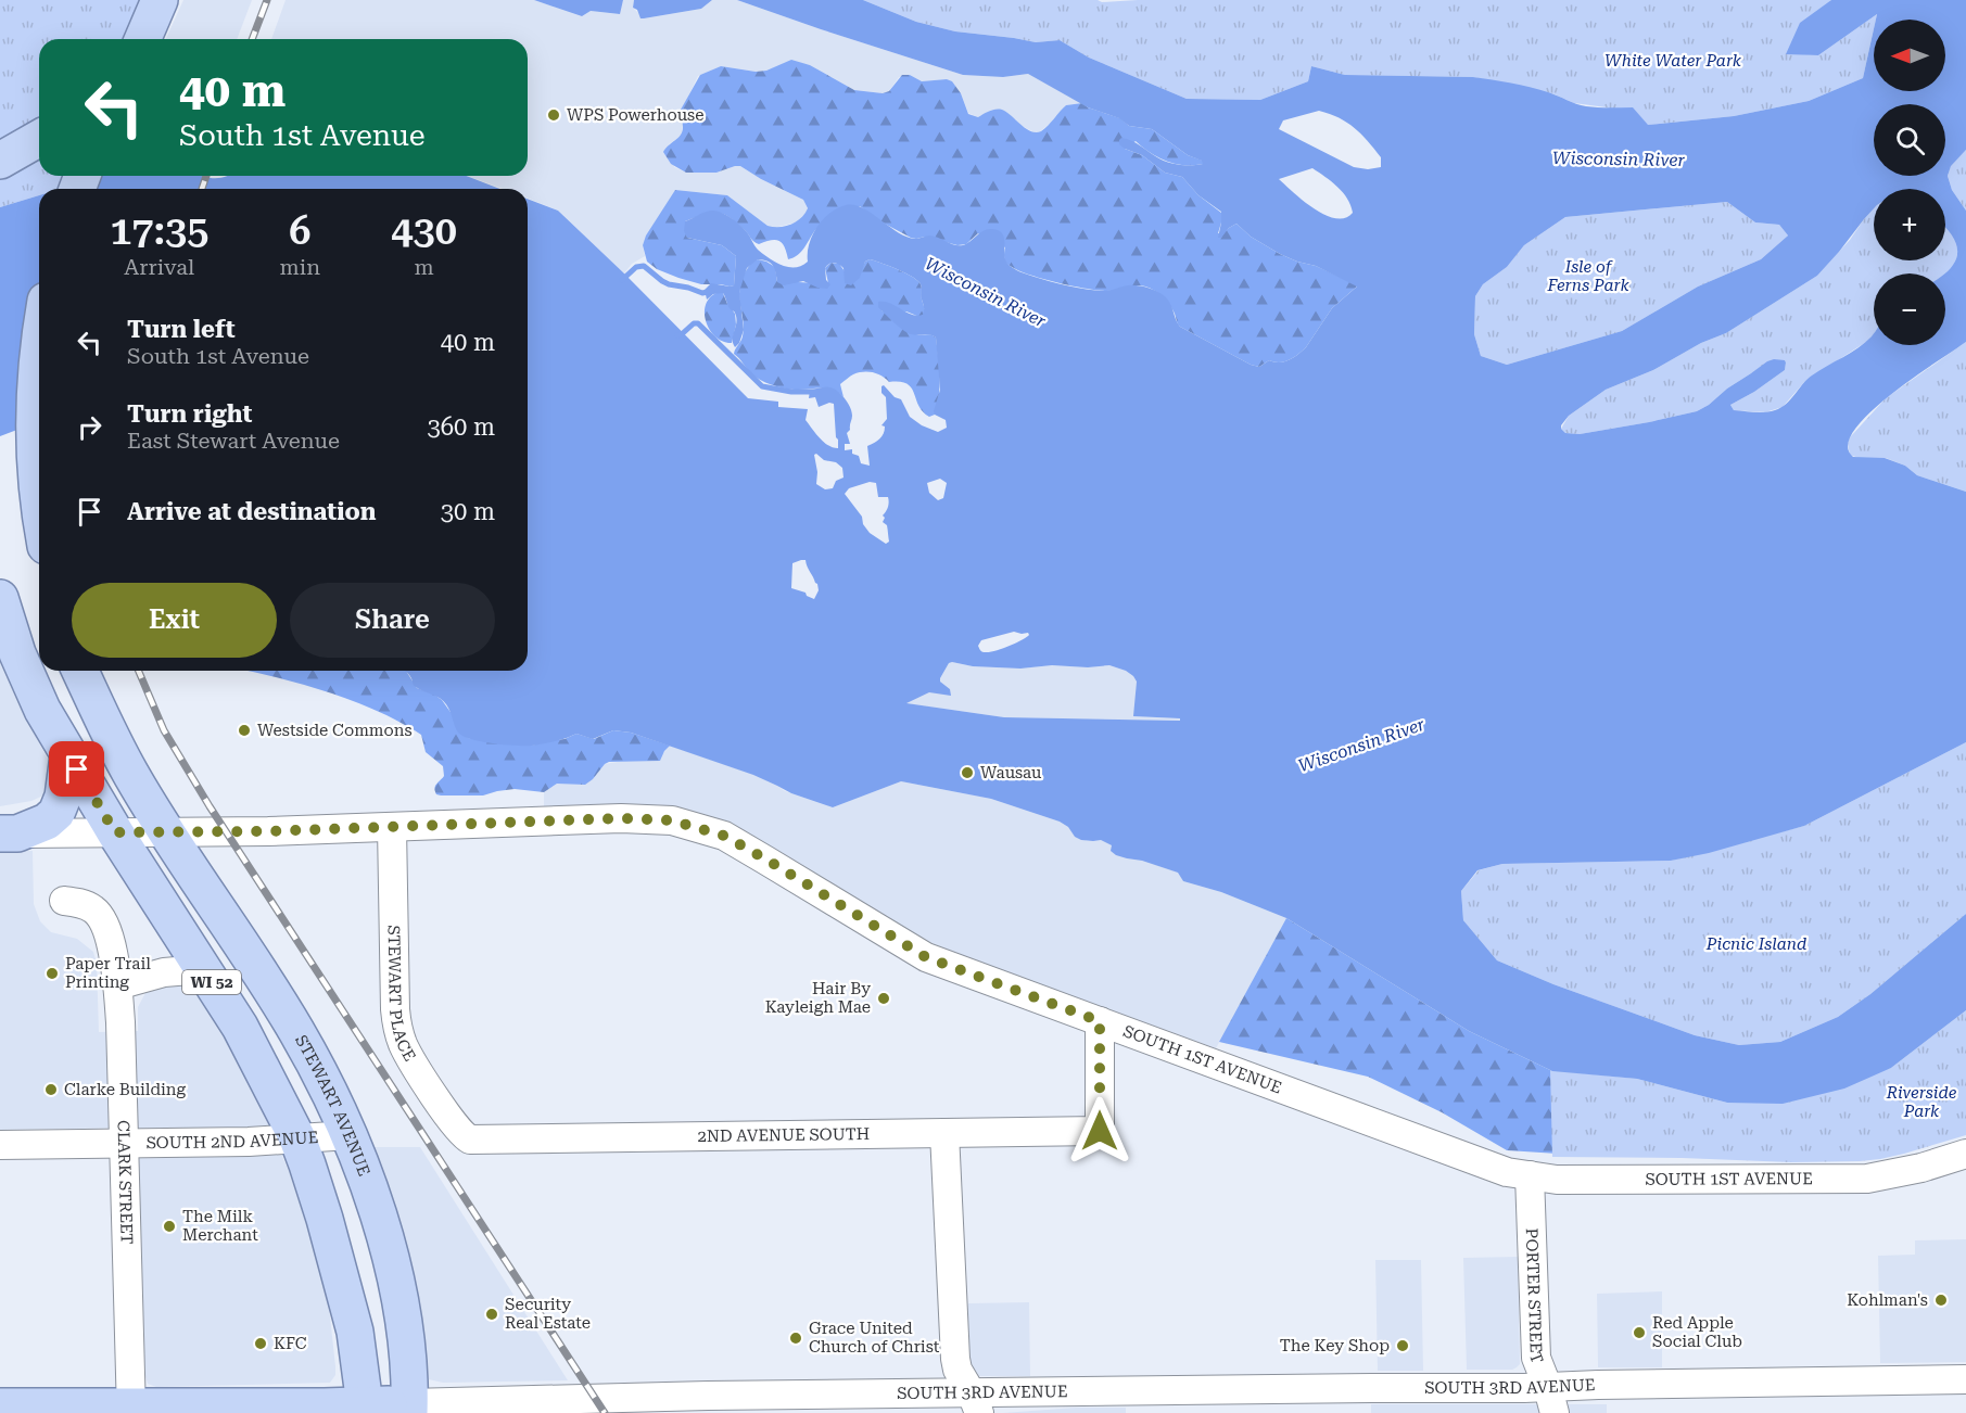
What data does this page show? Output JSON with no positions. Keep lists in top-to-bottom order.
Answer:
{
  "streets": {
    "main road": ["WI 52", "STEWART AVENUE", "SOUTH 3RD AVENUE"],
    "street": [
      "STEWART PLACE",
      "SOUTH 1ST AVENUE",
      "2ND AVENUE SOUTH",
      "SOUTH 2ND AVENUE",
      "CLARK STREET",
      "PORTER STREET"
    ]
  },
  "crossings": [
    ["WI 52", "SOUTH 1ST AVENUE"],
    ["WI 52", "STEWART AVENUE"],
    ["WI 52", "SOUTH 2ND AVENUE"],
    ["WI 52", "SOUTH 3RD AVENUE"],
    ["STEWART PLACE", "SOUTH 1ST AVENUE"],
    ["STEWART PLACE", "2ND AVENUE SOUTH"],
    ["SOUTH 1ST AVENUE", "STEWART AVENUE"],
    ["SOUTH 1ST AVENUE", "2ND AVENUE SOUTH"],
    ["SOUTH 1ST AVENUE", "PORTER STREET"],
    ["STEWART AVENUE", "SOUTH 2ND AVENUE"],
    ["STEWART AVENUE", "SOUTH 3RD AVENUE"],
    ["SOUTH 2ND AVENUE", "CLARK STREET"],
    ["CLARK STREET", "SOUTH 3RD AVENUE"],
    ["PORTER STREET", "SOUTH 3RD AVENUE"]
  ],
  "water": ["Wisconsin River"],
  "parks": [
    "White Water Park",
    "Isle of Ferns Park",
    "Picnic Island",
    "Riverside Park"
  ],
  "places": [
    "WPS Powerhouse",
    "Westside Commons",
    "Wausau",
    "Paper Trail Printing",
    "Hair By Kayleigh Mae",
    "Clarke Building",
    "The Milk Merchant",
    "Kohlman's",
    "Security Real Estate",
    "Red Apple Social Club",
    "Grace United Church of Christ",
    "KFC",
    "The Key Shop"
  ],
  "north": "left",
  "page": {
    "map_buttons": ["+", "−"],
    "turn": ["40 m", "South 1st Avenue"],
    "eta": [
      "17:35",
      "Arrival",
      "6",
      "min",
      "430",
      "m"
    ],
    "list": [
      {
        "name": "Turn left",
        "note": "South 1st Avenue",
        "value": "40 m"
      },
      {
        "name": "Turn right",
        "note": "East Stewart Avenue",
        "value": "360 m"
      },
      {
        "name": "Arrive at destination",
        "value": "30 m"
      }
    ],
    "buttons": ["Exit", "Share"]
  }
}
